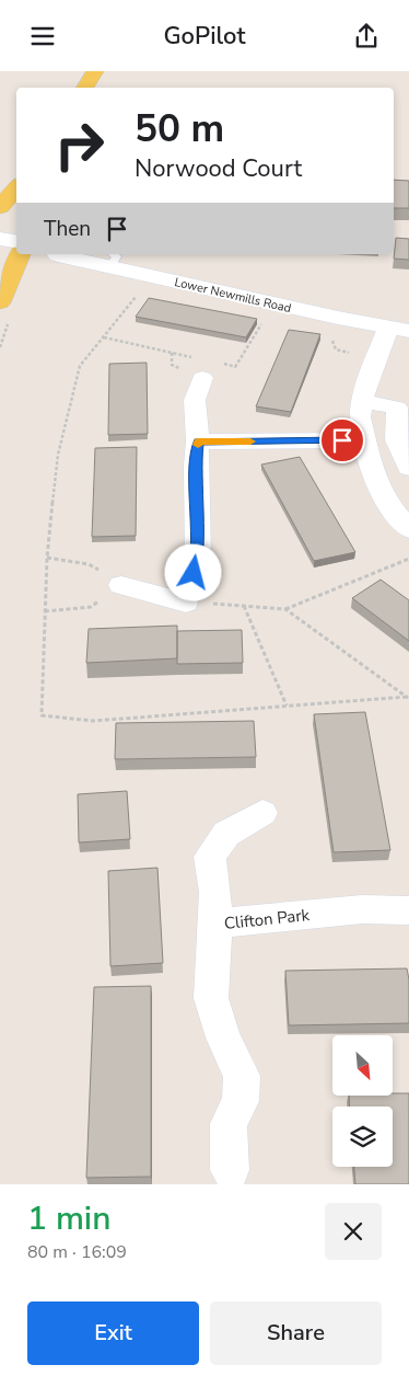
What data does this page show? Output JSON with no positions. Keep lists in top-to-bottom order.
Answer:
{
  "streets": {
    "street": ["Lower Newmills Road", "Clifton Park"]
  },
  "north": "bottom right",
  "page": {
    "header": "GoPilot",
    "turn": ["50 m", "Norwood Court"],
    "then": "Then",
    "heading": ["1 min", "80 m · 16:09"],
    "buttons": ["Exit", "Share"]
  }
}
